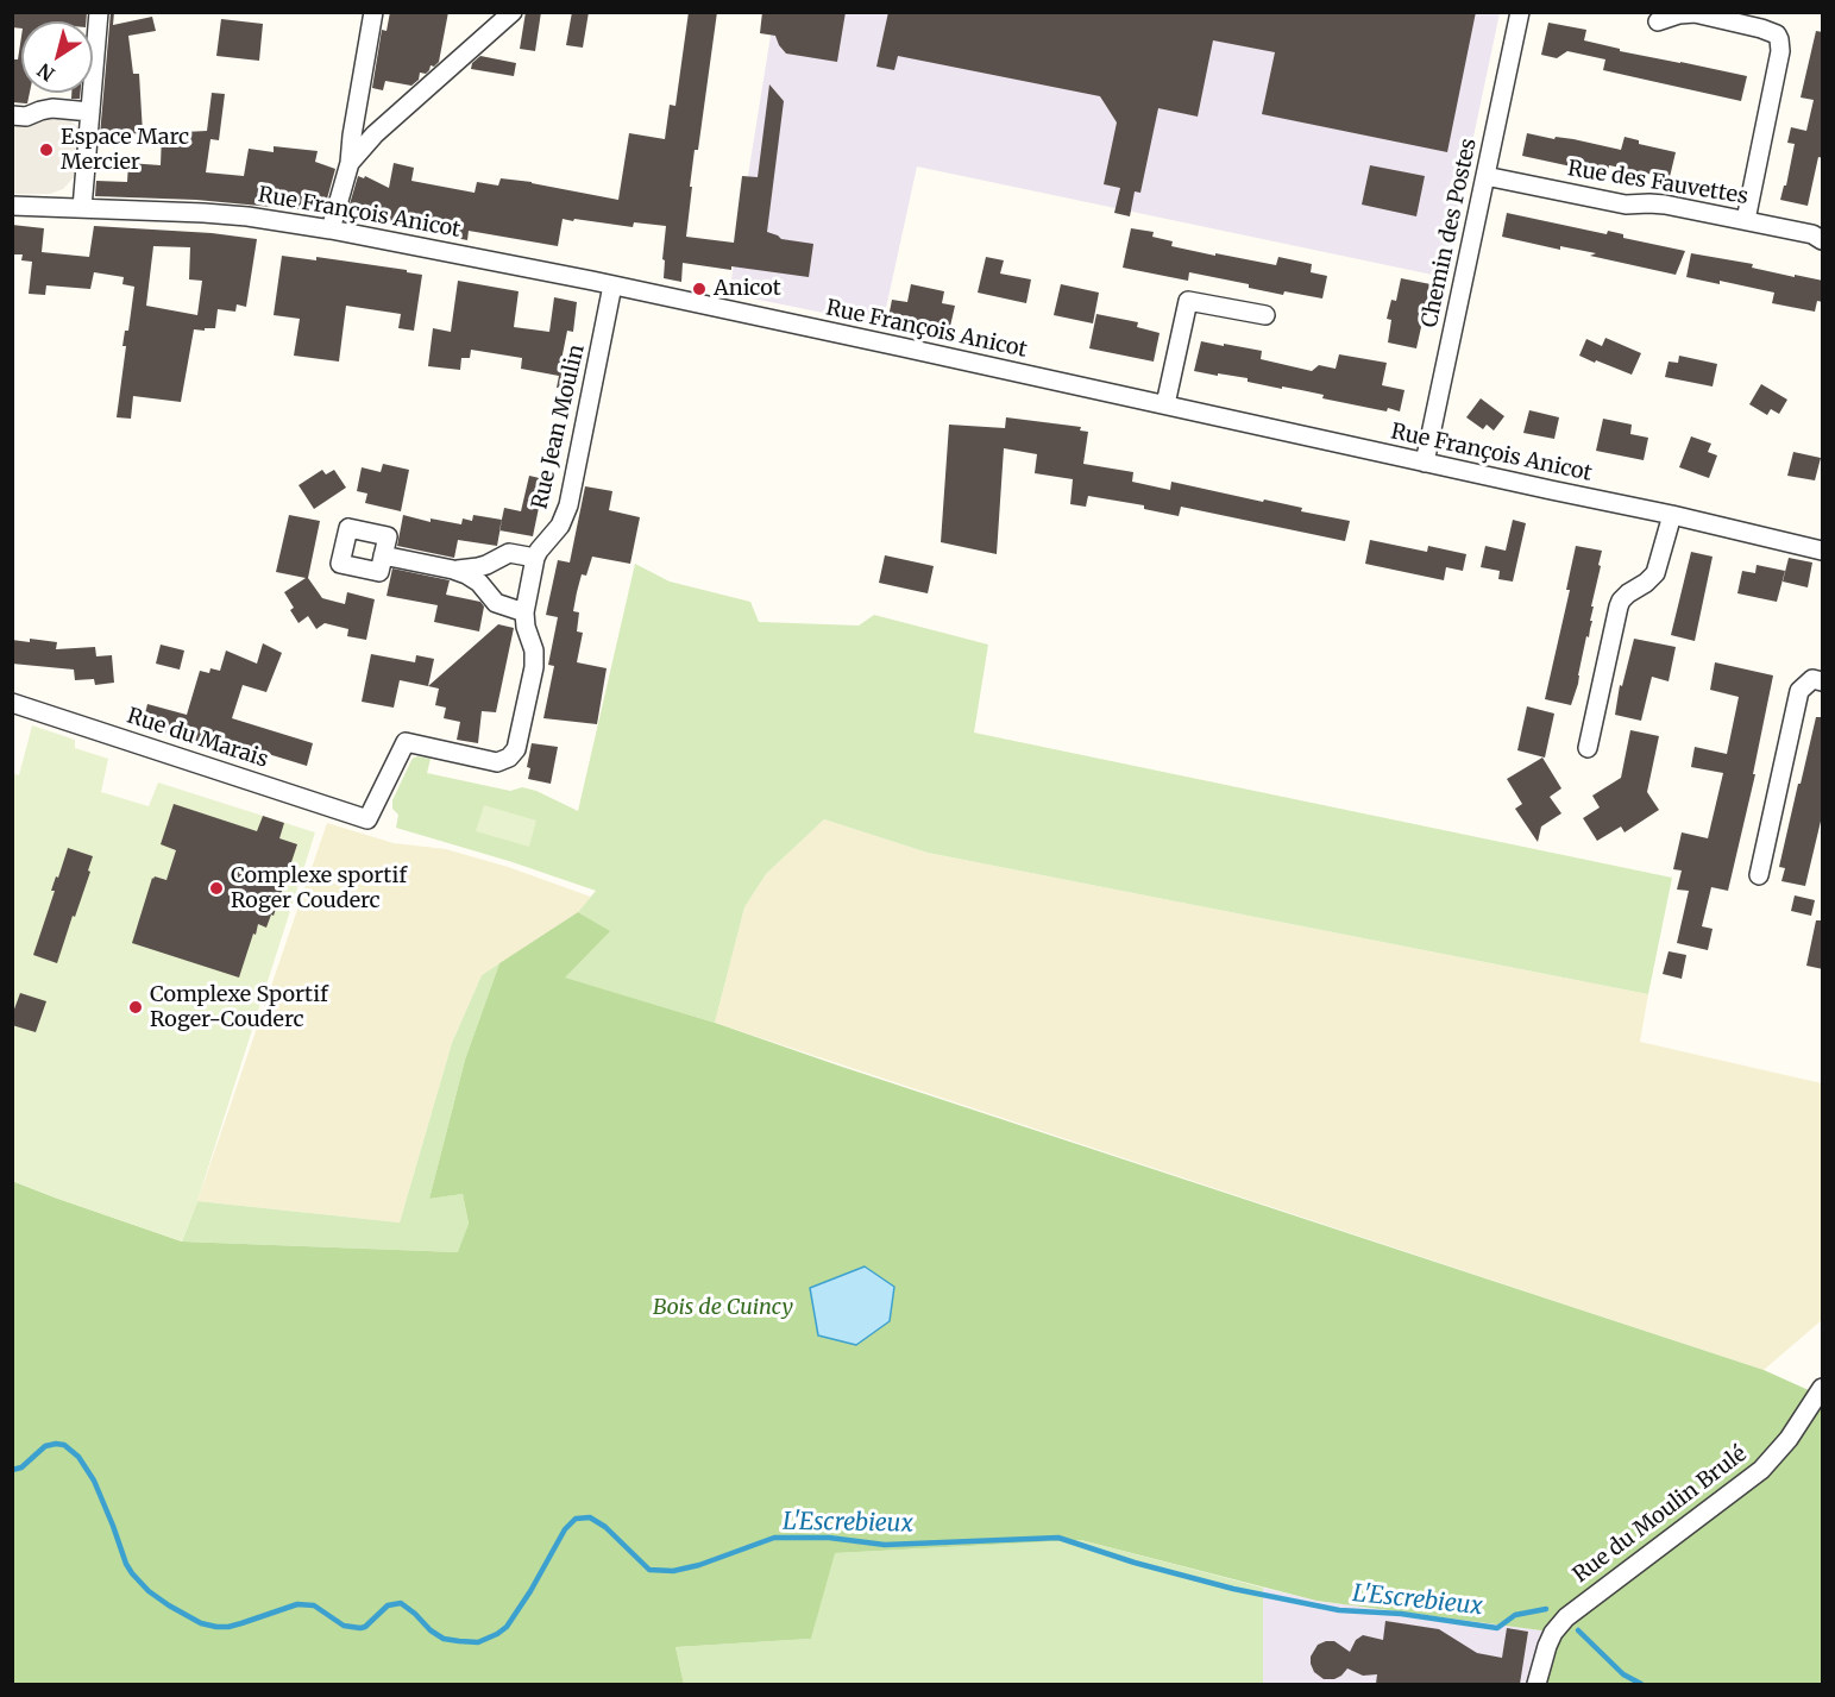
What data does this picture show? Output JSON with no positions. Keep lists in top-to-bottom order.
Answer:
{
  "streets": {
    "street": [
      "Rue des Fauvettes",
      "Rue François Anicot",
      "Chemin des Postes",
      "Rue Jean Moulin",
      "Rue du Marais",
      "Rue du Moulin Brulé"
    ]
  },
  "crossings": [
    ["Rue des Fauvettes", "Chemin des Postes"],
    ["Rue François Anicot", "Chemin des Postes"],
    ["Rue François Anicot", "Rue Jean Moulin"],
    ["Rue Jean Moulin", "Rue du Marais"]
  ],
  "water": ["L'Escrebieux"],
  "parks": ["Bois de Cuincy"],
  "places": [
    "Espace Marc Mercier",
    "Anicot",
    "Complexe sportif Roger Couderc",
    "Complexe Sportif Roger-Couderc"
  ],
  "north": "bottom left"
}
